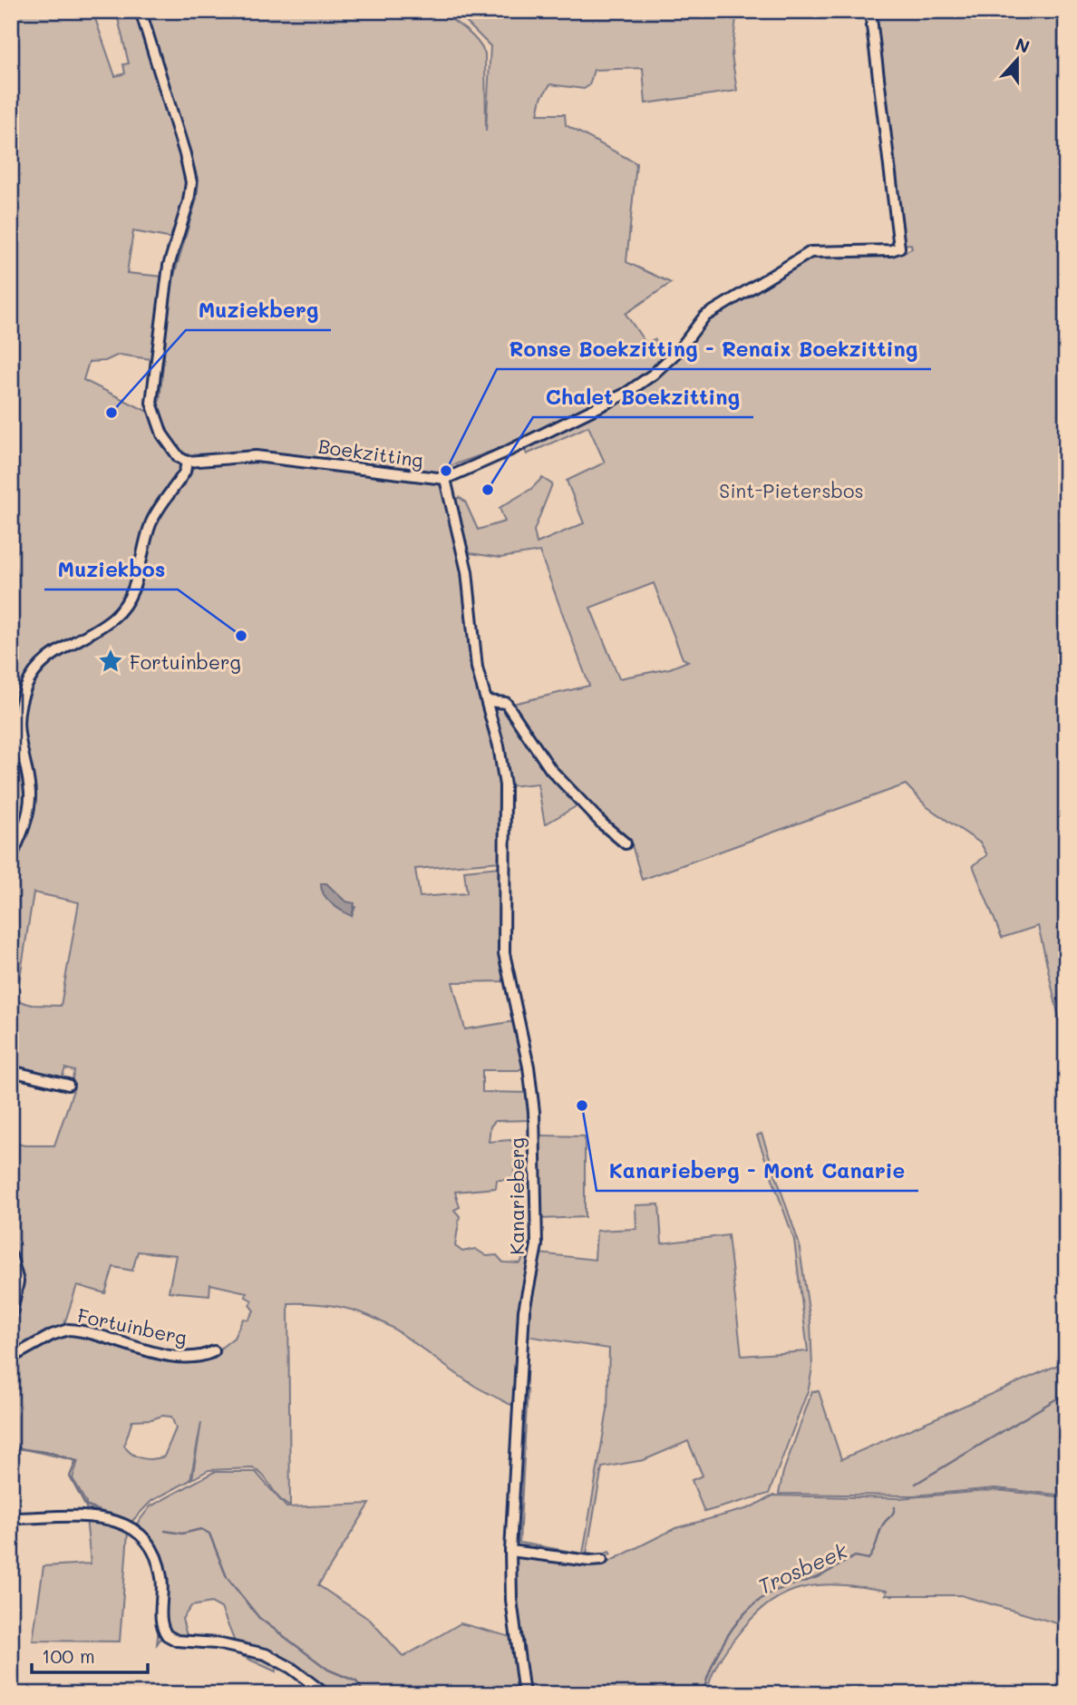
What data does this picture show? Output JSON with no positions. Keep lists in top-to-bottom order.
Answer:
{
  "streets": {
    "street": ["Boekzitting", "Kanarieberg", "Fortuinberg"]
  },
  "crossings": [
    ["Boekzitting", "Kanarieberg"]
  ],
  "water": ["Trosbeek"],
  "parks": ["Sint-Pietersbos"],
  "places": {
    "other": [
      "Muziekberg",
      "Ronse Boekzitting - Renaix Boekzitting",
      "Chalet Boekzitting",
      "Muziekbos",
      "Kanarieberg - Mont Canarie"
    ],
    "place": ["Fortuinberg"]
  },
  "scale_bar": "100 m",
  "north": "top"
}
